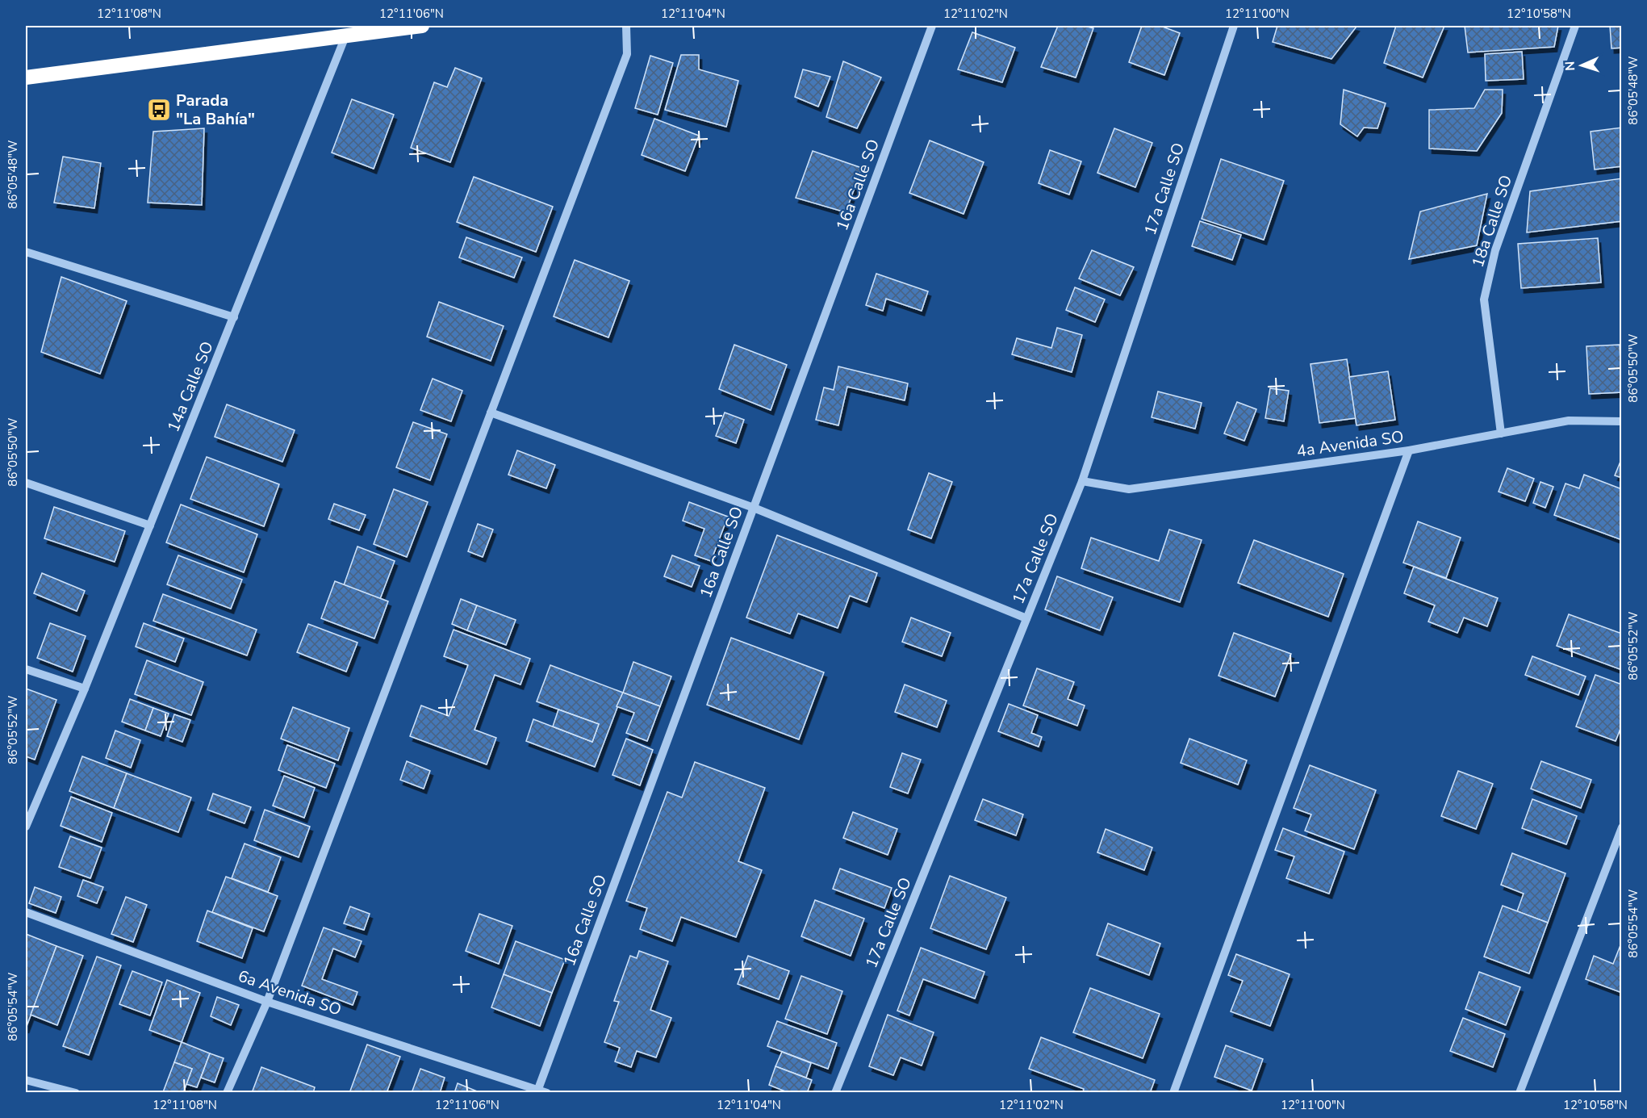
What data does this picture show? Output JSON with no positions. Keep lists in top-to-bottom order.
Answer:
{
  "streets": {
    "street": [
      "16a Calle SO",
      "17a Calle SO",
      "18a Calle SO",
      "14a Calle SO",
      "4a Avenida SO",
      "6a Avenida SO"
    ]
  },
  "crossings": [
    ["16a Calle SO", "6a Avenida SO"],
    ["17a Calle SO", "4a Avenida SO"],
    ["18a Calle SO", "4a Avenida SO"]
  ],
  "places": {
    "bus stop": ["Parada \"La Bahía\""]
  },
  "north": "left",
  "coordinates": [
    "12°11'08\"N",
    "12°11'06\"N",
    "12°11'04\"N",
    "12°11'02\"N",
    "12°11'00\"N",
    "12°10'58\"N",
    "86°05'48\"W",
    "86°05'50\"W",
    "86°05'52\"W",
    "86°05'54\"W"
  ]
}
